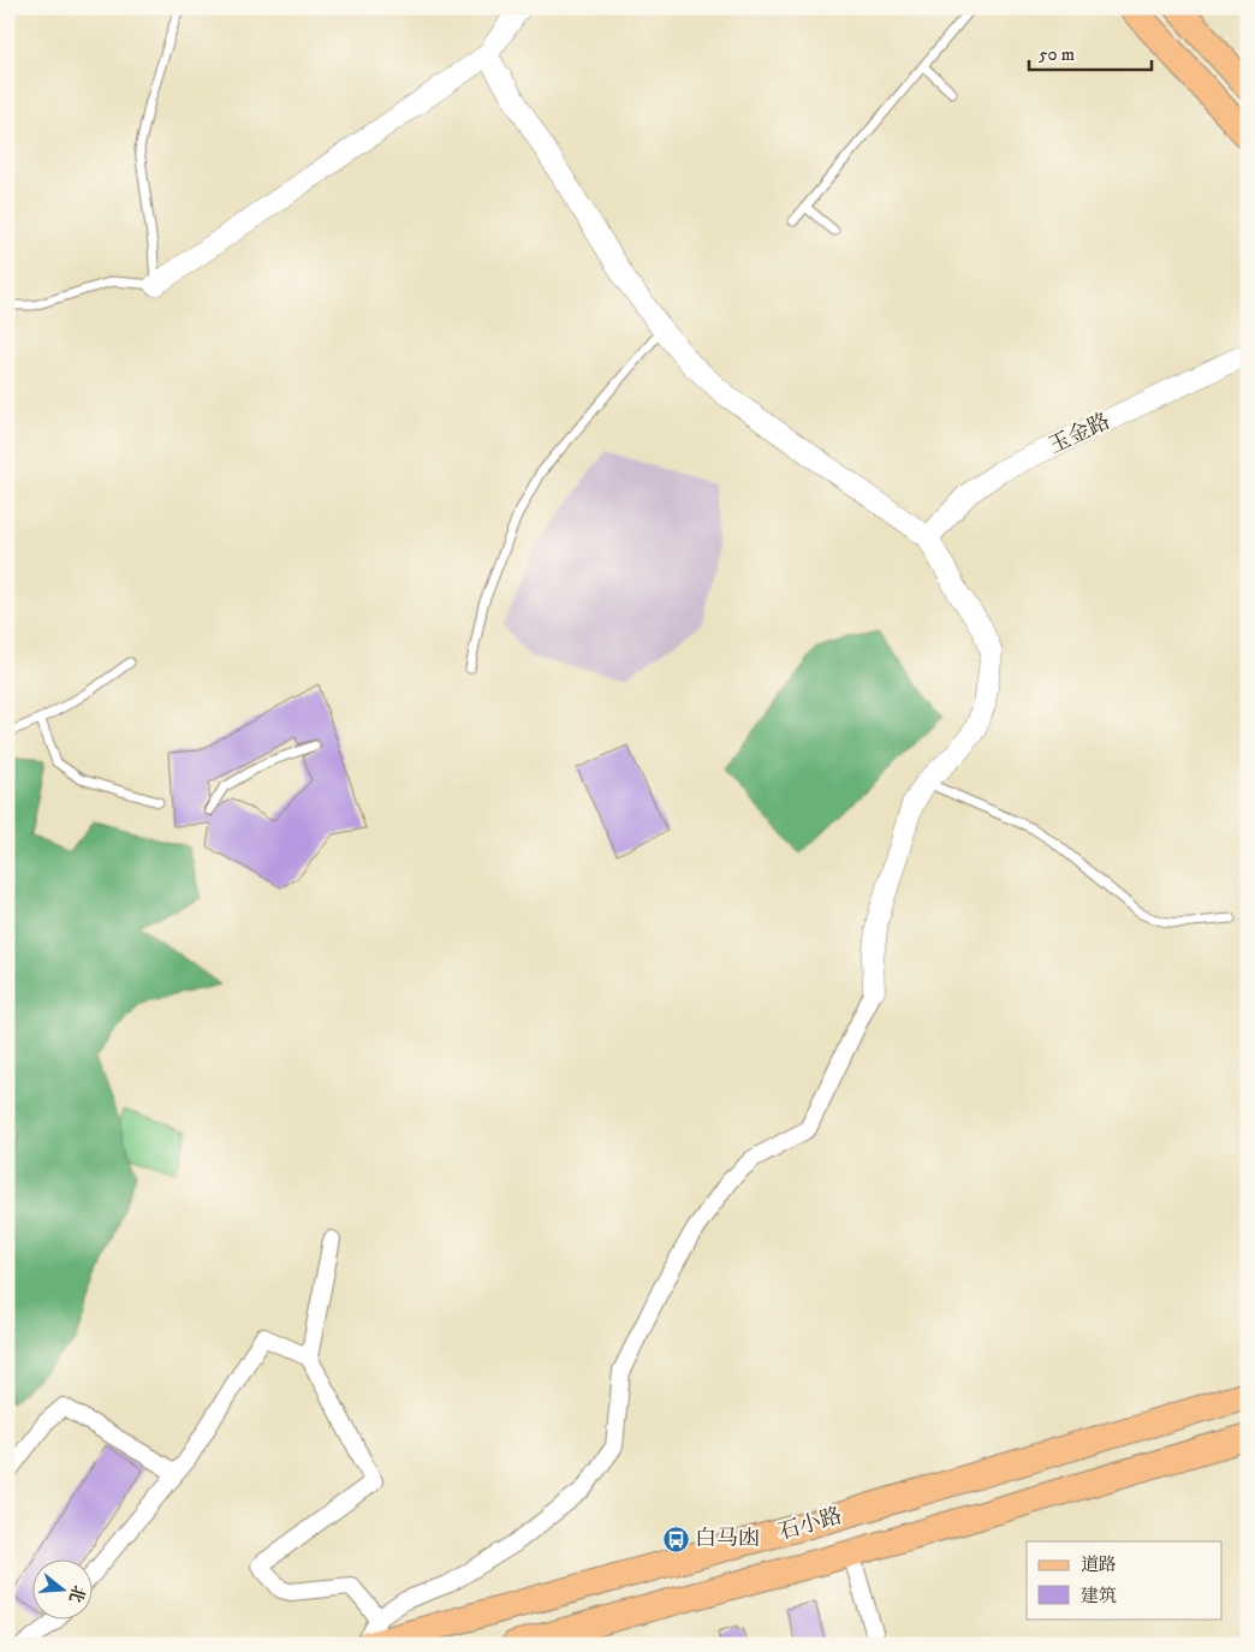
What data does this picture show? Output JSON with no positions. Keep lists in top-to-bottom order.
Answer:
{
  "streets": {
    "main road": ["石小路"],
    "street": ["玉金路"]
  },
  "places": {
    "bus stop": ["白马凼"]
  },
  "legend": ["道路", "建筑"],
  "scale_bar": "50 m",
  "north": "right"
}
